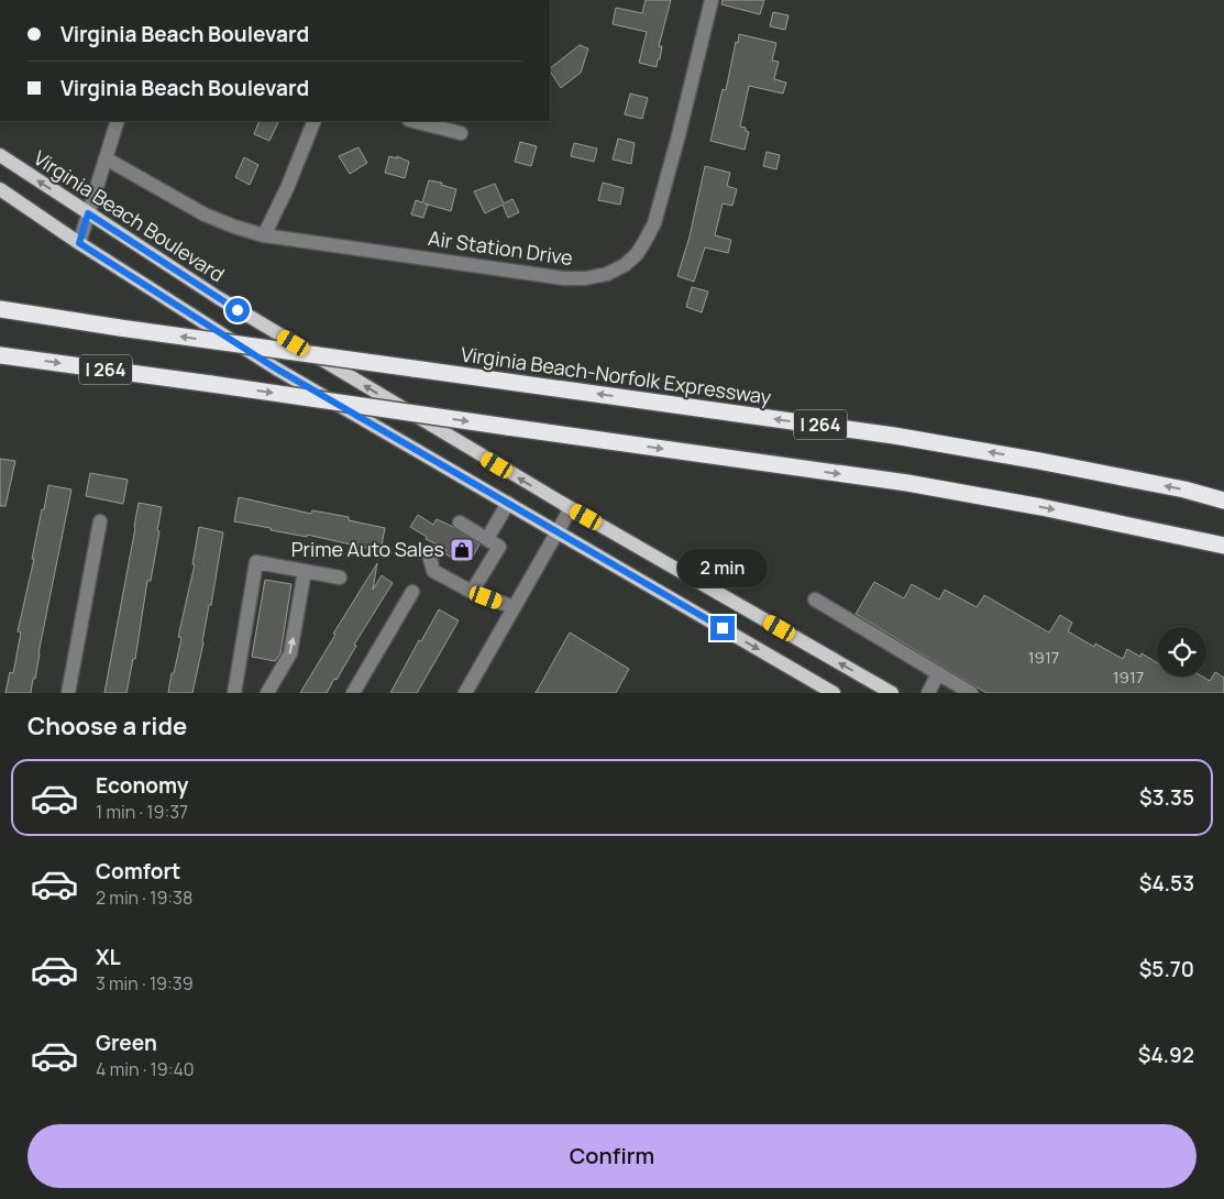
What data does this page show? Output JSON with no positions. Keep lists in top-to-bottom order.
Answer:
{
  "streets": {
    "highway": ["I 264", "Virginia Beach-Norfolk Expressway"],
    "main road": ["Virginia Beach Boulevard"],
    "street": ["Air Station Drive"]
  },
  "places": {
    "shop": ["Prime Auto Sales"]
  },
  "house_numbers": ["1917", "1917"],
  "page": {
    "banner": ["Virginia Beach Boulevard", "Virginia Beach Boulevard"],
    "bubble": "2 min",
    "heading": "Choose a ride",
    "list": [
      {
        "name": "Economy",
        "note": "1 min · 19:37",
        "value": "$3.35"
      },
      {
        "name": "Comfort",
        "note": "2 min · 19:38",
        "value": "$4.53"
      },
      {
        "name": "XL",
        "note": "3 min · 19:39",
        "value": "$5.70"
      },
      {
        "name": "Green",
        "note": "4 min · 19:40",
        "value": "$4.92"
      }
    ],
    "buttons": "Confirm"
  }
}
